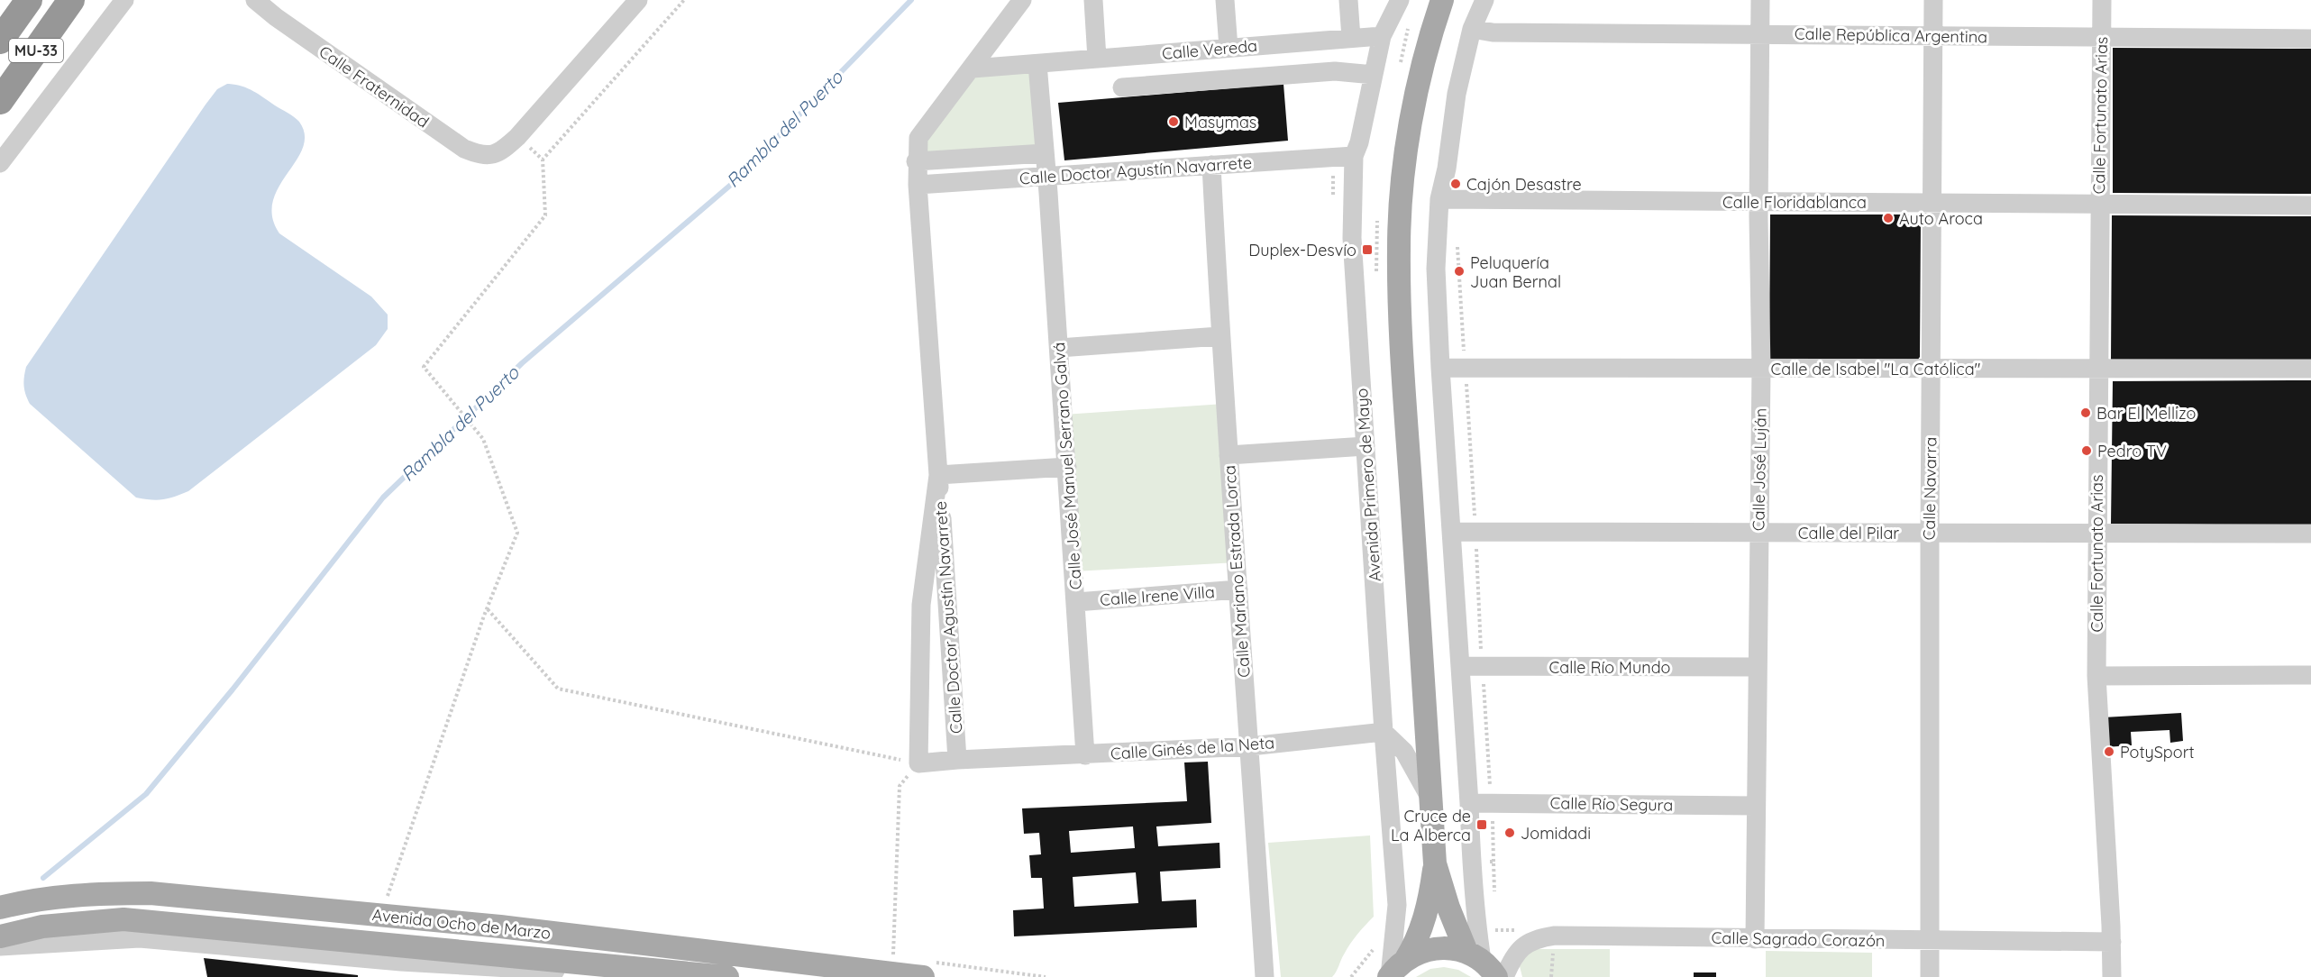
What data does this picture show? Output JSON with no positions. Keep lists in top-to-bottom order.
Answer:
{
  "streets": {
    "highway": ["MU-33"],
    "main road": ["Avenida Ocho de Marzo"],
    "street": [
      "Calle República Argentina",
      "Calle Vereda",
      "Calle Fraternidad",
      "Calle Fortunato Arias",
      "Calle Doctor Agustín Navarrete",
      "Calle Floridablanca",
      "Calle de Isabel \"La Católica\"",
      "Calle José Manuel Serrano Galvá",
      "Calle José Luján",
      "Avenida Primero de Mayo",
      "Calle Navarra",
      "Calle del Pilar",
      "Calle Mariano Estrada Lorca",
      "Calle Irene Villa",
      "Calle Río Mundo",
      "Calle Ginés de la Neta",
      "Calle Río Segura",
      "Calle Sagrado Corazón"
    ]
  },
  "crossings": [
    ["Calle República Argentina", "Calle Fortunato Arias"],
    ["Calle República Argentina", "Calle José Luján"],
    ["Calle República Argentina", "Calle Navarra"],
    ["Calle Vereda", "Calle José Manuel Serrano Galvá"],
    ["Calle Vereda", "Avenida Primero de Mayo"],
    ["Calle Fortunato Arias", "Calle Floridablanca"],
    ["Calle Fortunato Arias", "Calle de Isabel \"La Católica\""],
    ["Calle Fortunato Arias", "Calle del Pilar"],
    ["Calle Fortunato Arias", "Calle Sagrado Corazón"],
    ["Calle Doctor Agustín Navarrete", "Calle José Manuel Serrano Galvá"],
    ["Calle Doctor Agustín Navarrete", "Avenida Primero de Mayo"],
    ["Calle Doctor Agustín Navarrete", "Calle Mariano Estrada Lorca"],
    ["Calle Doctor Agustín Navarrete", "Calle Ginés de la Neta"],
    ["Calle Floridablanca", "Calle José Luján"],
    ["Calle Floridablanca", "Calle Navarra"],
    ["Calle de Isabel \"La Católica\"", "Calle José Luján"],
    ["Calle de Isabel \"La Católica\"", "Calle Navarra"],
    ["Calle José Manuel Serrano Galvá", "Calle Irene Villa"],
    ["Calle José Manuel Serrano Galvá", "Calle Ginés de la Neta"],
    ["Calle José Luján", "Calle del Pilar"],
    ["Calle José Luján", "Calle Río Mundo"],
    ["Calle José Luján", "Calle Río Segura"],
    ["Calle José Luján", "Calle Sagrado Corazón"],
    ["Avenida Primero de Mayo", "Calle Ginés de la Neta"],
    ["Calle Navarra", "Calle del Pilar"],
    ["Calle Navarra", "Calle Sagrado Corazón"],
    ["Calle Mariano Estrada Lorca", "Calle Irene Villa"],
    ["Calle Mariano Estrada Lorca", "Calle Ginés de la Neta"]
  ],
  "water": ["Rambla del Puerto"],
  "places": {
    "other": [
      "Masymas",
      "Cajón Desastre",
      "Auto Aroca",
      "Peluquería Juan Bernal",
      "Bar El Mellizo",
      "Pedro TV",
      "PotySport",
      "Jomidadi"
    ],
    "transit": ["Duplex-Desvío", "Cruce de La Alberca"]
  }
}
